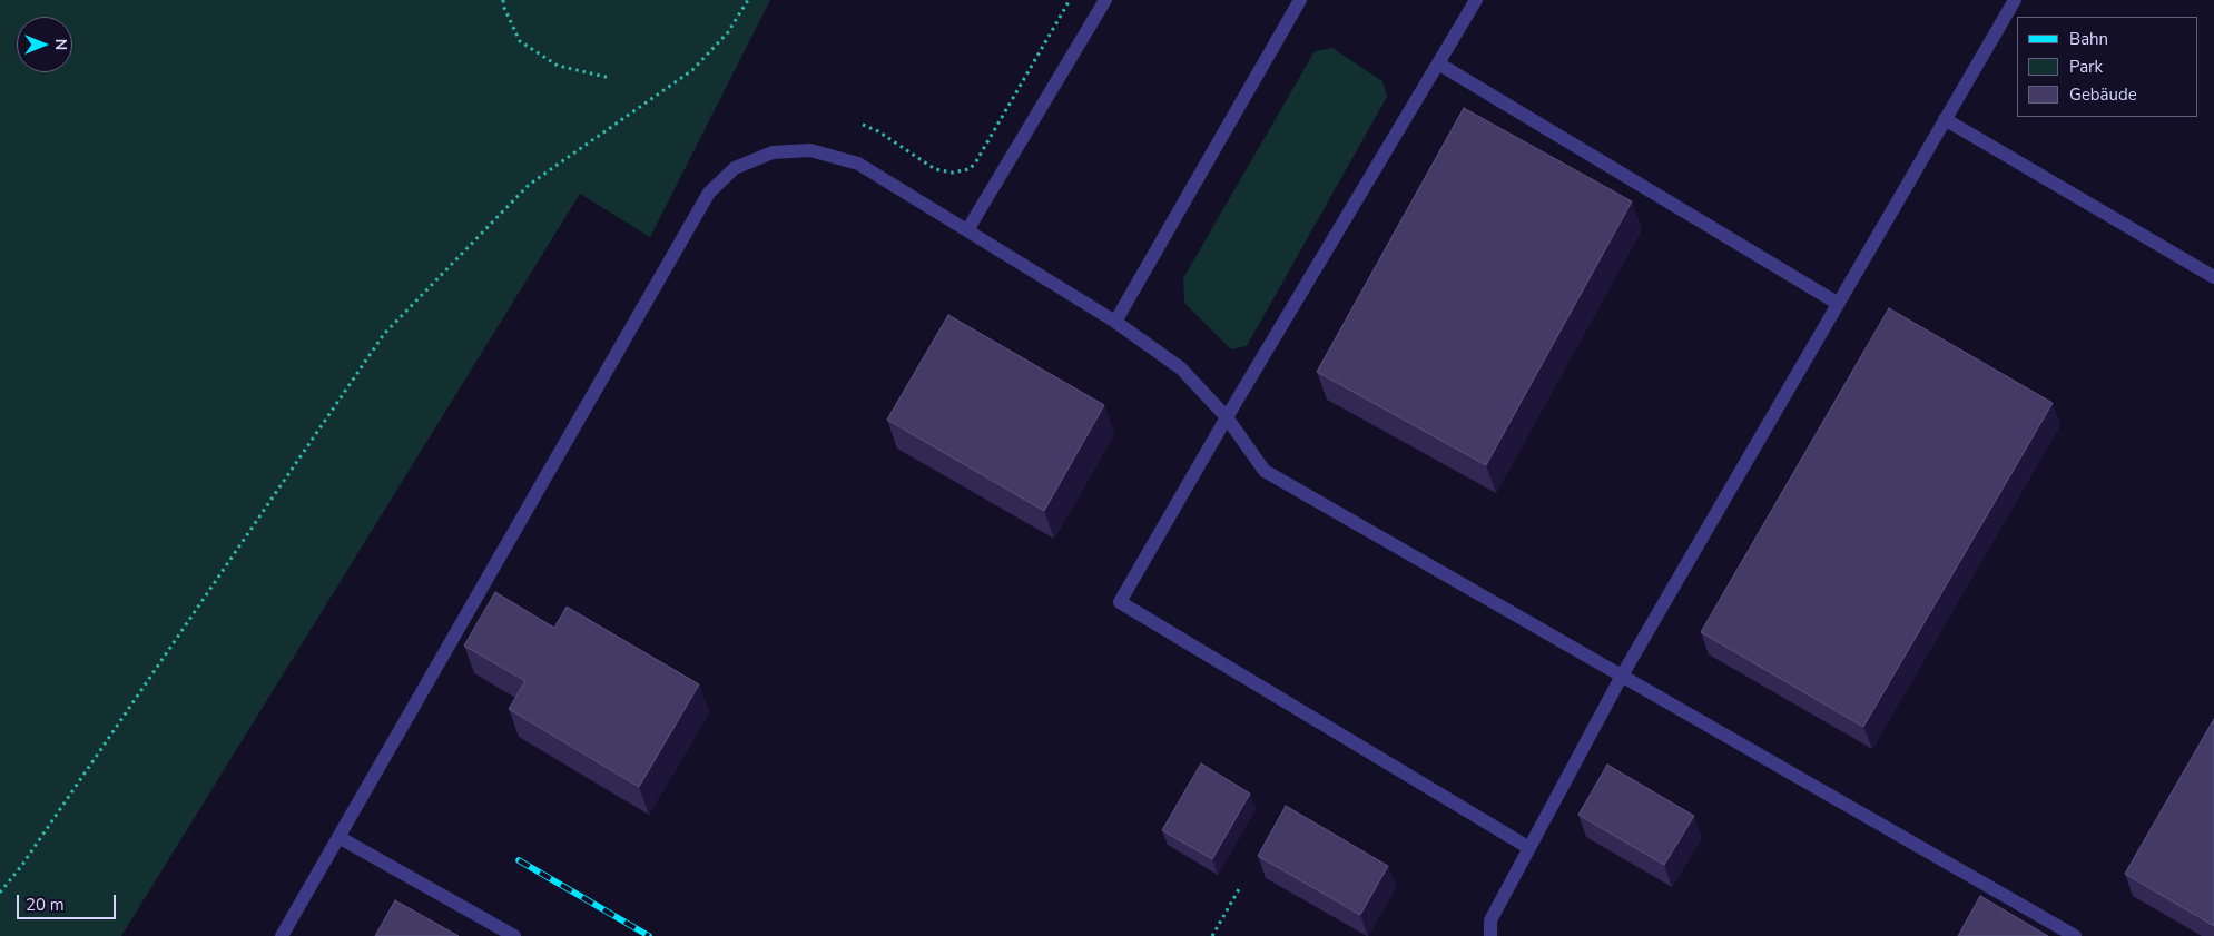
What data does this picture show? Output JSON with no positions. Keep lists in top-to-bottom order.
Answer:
{
  "legend": ["Bahn", "Park", "Gebäude"],
  "scale_bar": "20 m",
  "north": "right"
}
